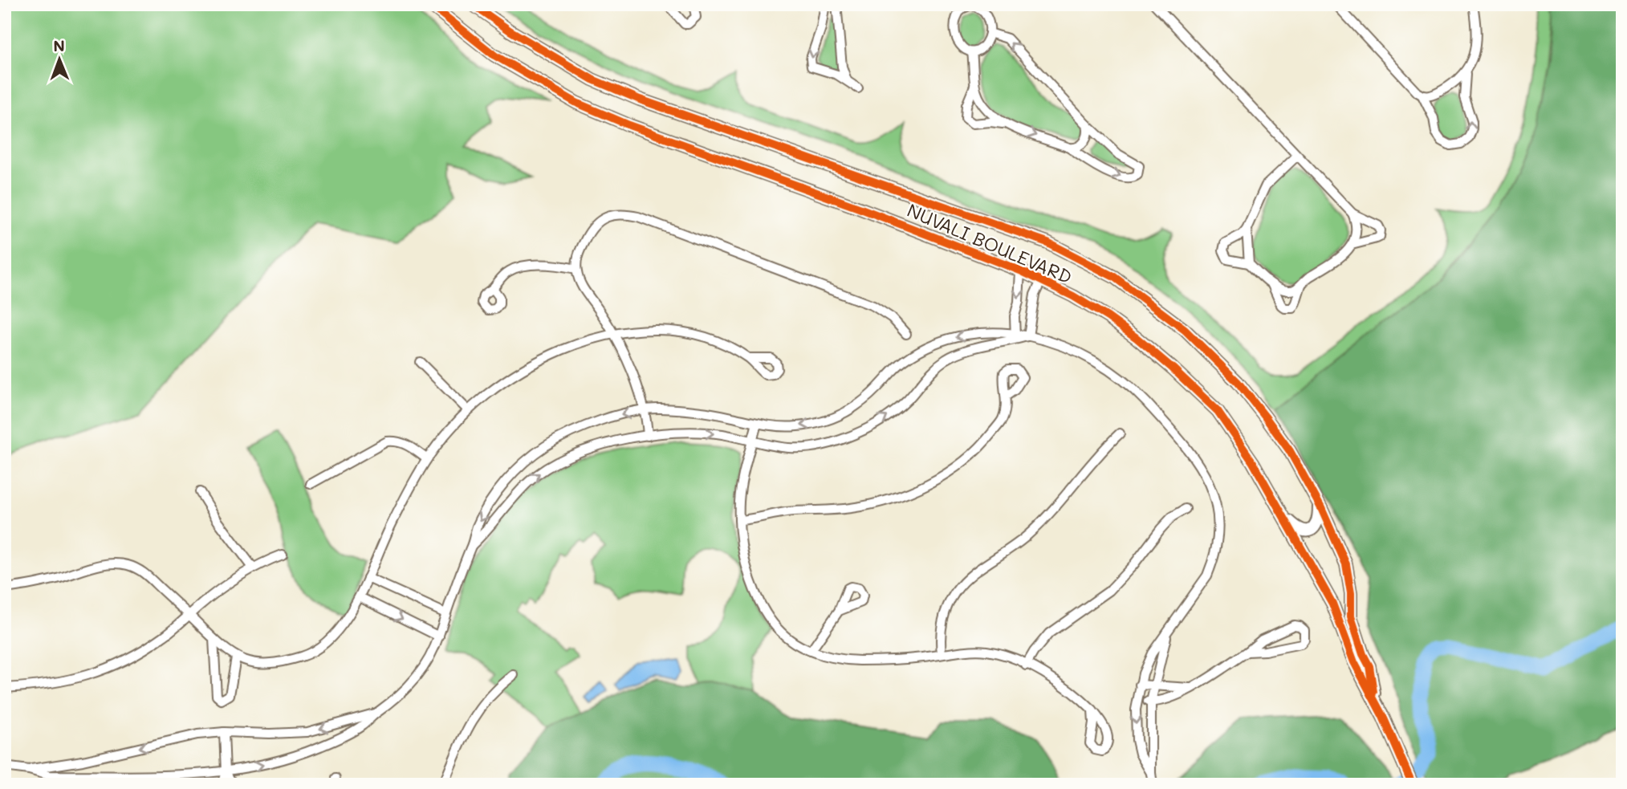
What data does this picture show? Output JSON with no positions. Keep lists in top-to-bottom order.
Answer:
{
  "streets": {
    "main road": ["NUVALI BOULEVARD"]
  },
  "north": "top"
}
